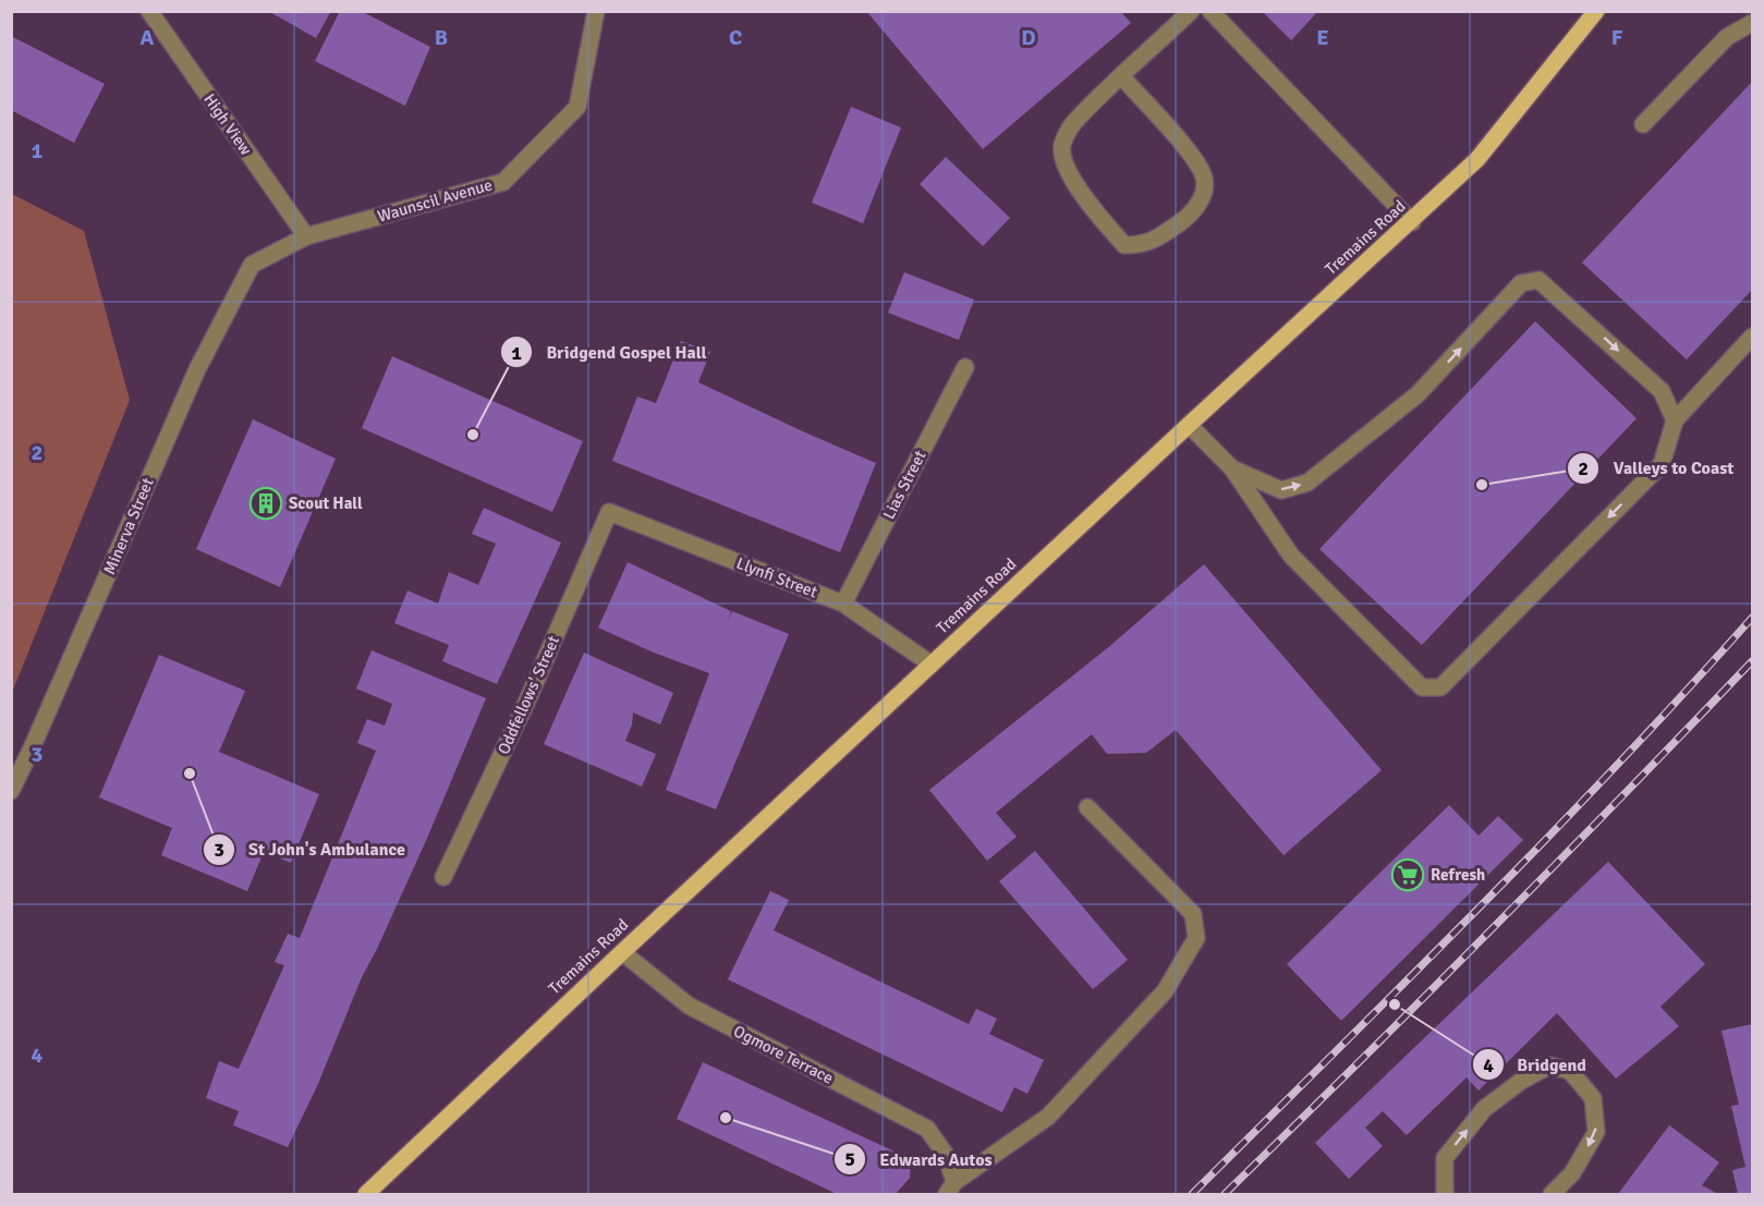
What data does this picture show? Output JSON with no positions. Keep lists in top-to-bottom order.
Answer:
{
  "streets": {
    "main road": ["Tremains Road"],
    "street": [
      "High View",
      "Waunscil Avenue",
      "Lias Street",
      "Minerva Street",
      "Llynfi Street",
      "Oddfellows' Street",
      "Ogmore Terrace"
    ]
  },
  "crossings": [
    ["High View", "Waunscil Avenue"],
    ["Waunscil Avenue", "Minerva Street"],
    ["Tremains Road", "Llynfi Street"],
    ["Tremains Road", "Ogmore Terrace"],
    ["Lias Street", "Llynfi Street"],
    ["Llynfi Street", "Oddfellows' Street"]
  ],
  "places": {
    "other": [
      "Bridgend Gospel Hall",
      "Valleys to Coast",
      "St John's Ambulance",
      "Bridgend",
      "Edwards Autos"
    ],
    "building": ["Scout Hall"],
    "supermarket": ["Refresh"]
  },
  "grid": {
    "columns": [
      "A",
      "B",
      "C",
      "D",
      "E",
      "F"
    ],
    "rows": [
      "1",
      "2",
      "3",
      "4"
    ]
  }
}
